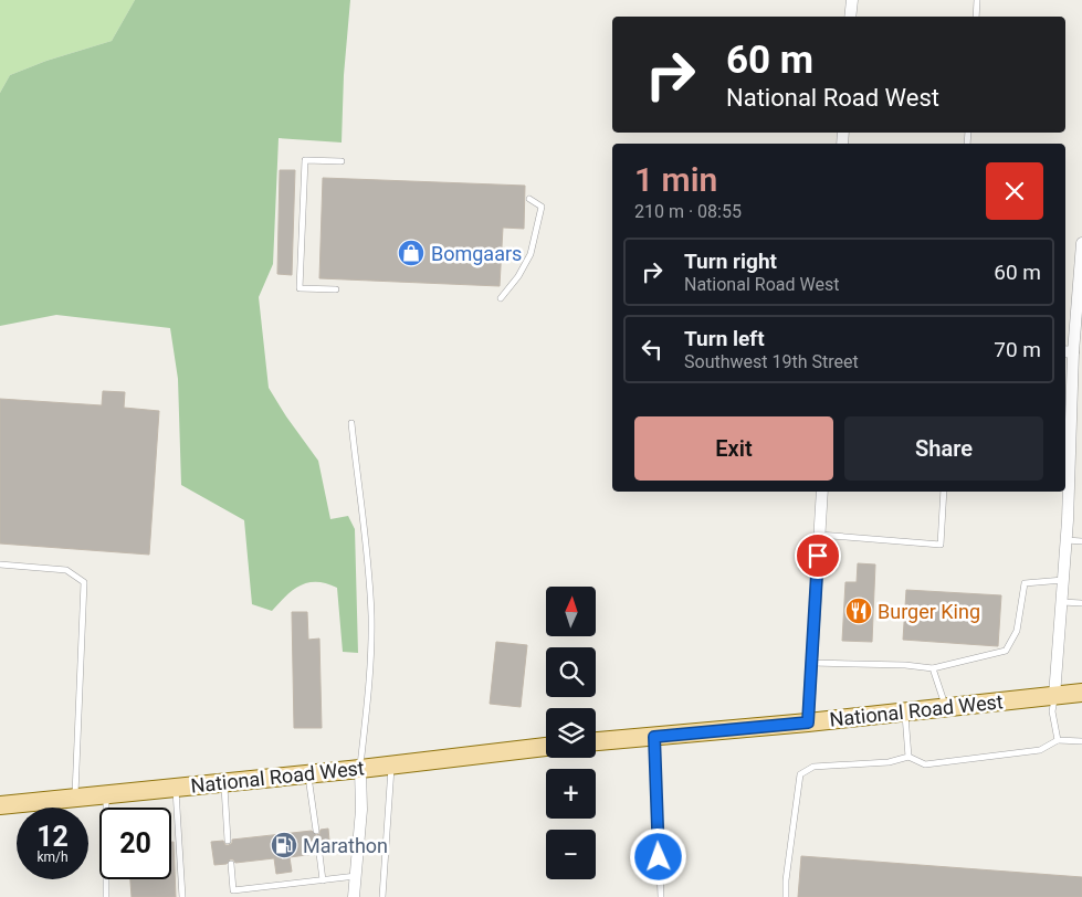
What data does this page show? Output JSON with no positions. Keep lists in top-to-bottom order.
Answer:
{
  "streets": {
    "main road": ["National Road West"]
  },
  "places": {
    "shop": ["Bomgaars"],
    "restaurant": ["Burger King"],
    "fuel station": ["Marathon"]
  },
  "north": "top",
  "page": {
    "turn": ["60 m", "National Road West"],
    "heading": ["1 min", "210 m · 08:55"],
    "list": [
      {
        "name": "Turn right",
        "note": "National Road West",
        "value": "60 m"
      },
      {
        "name": "Turn left",
        "note": "Southwest 19th Street",
        "value": "70 m"
      }
    ],
    "buttons": ["Exit", "Share"],
    "map_buttons": ["+", "−"],
    "speed": "12 km/h",
    "limit": "20"
  }
}
